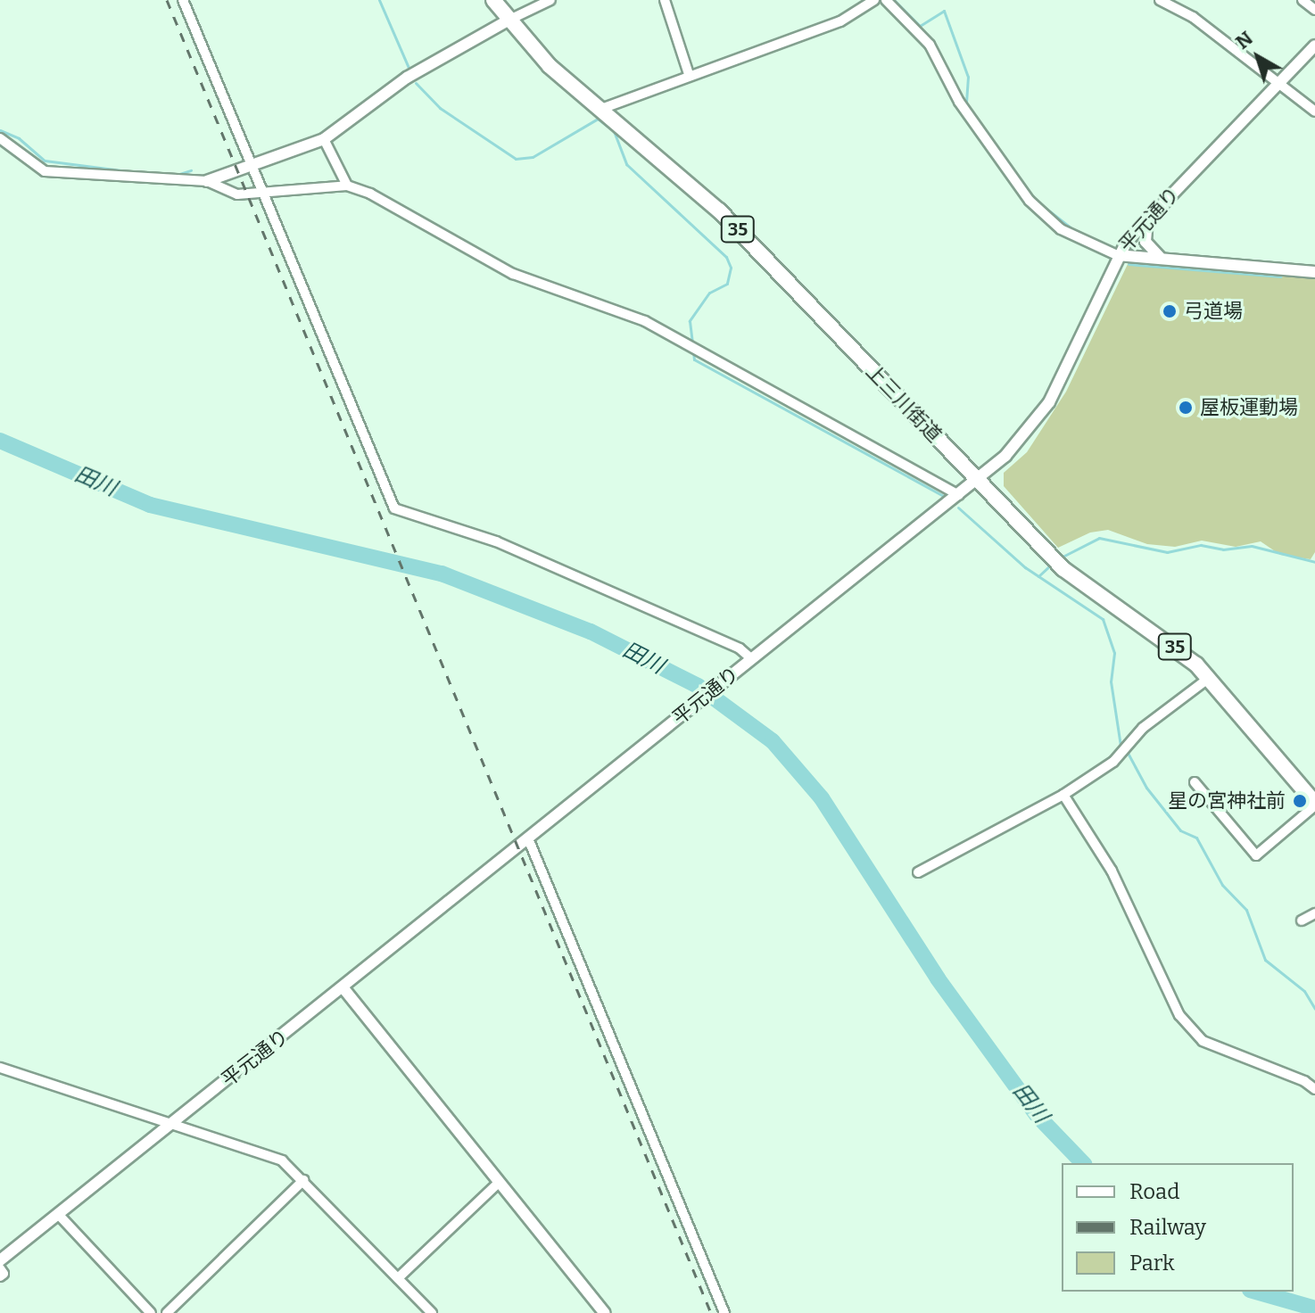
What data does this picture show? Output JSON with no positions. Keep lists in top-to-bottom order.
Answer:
{
  "streets": {
    "main road": ["35", "上三川街道"],
    "street": ["平元通り"]
  },
  "crossings": [
    ["平元通り", "上三川街道"]
  ],
  "water": ["田川"],
  "places": ["弓道場", "屋板運動場", "星の宮神社前"],
  "legend": ["Road", "Railway", "Park"],
  "north": "top left"
}
